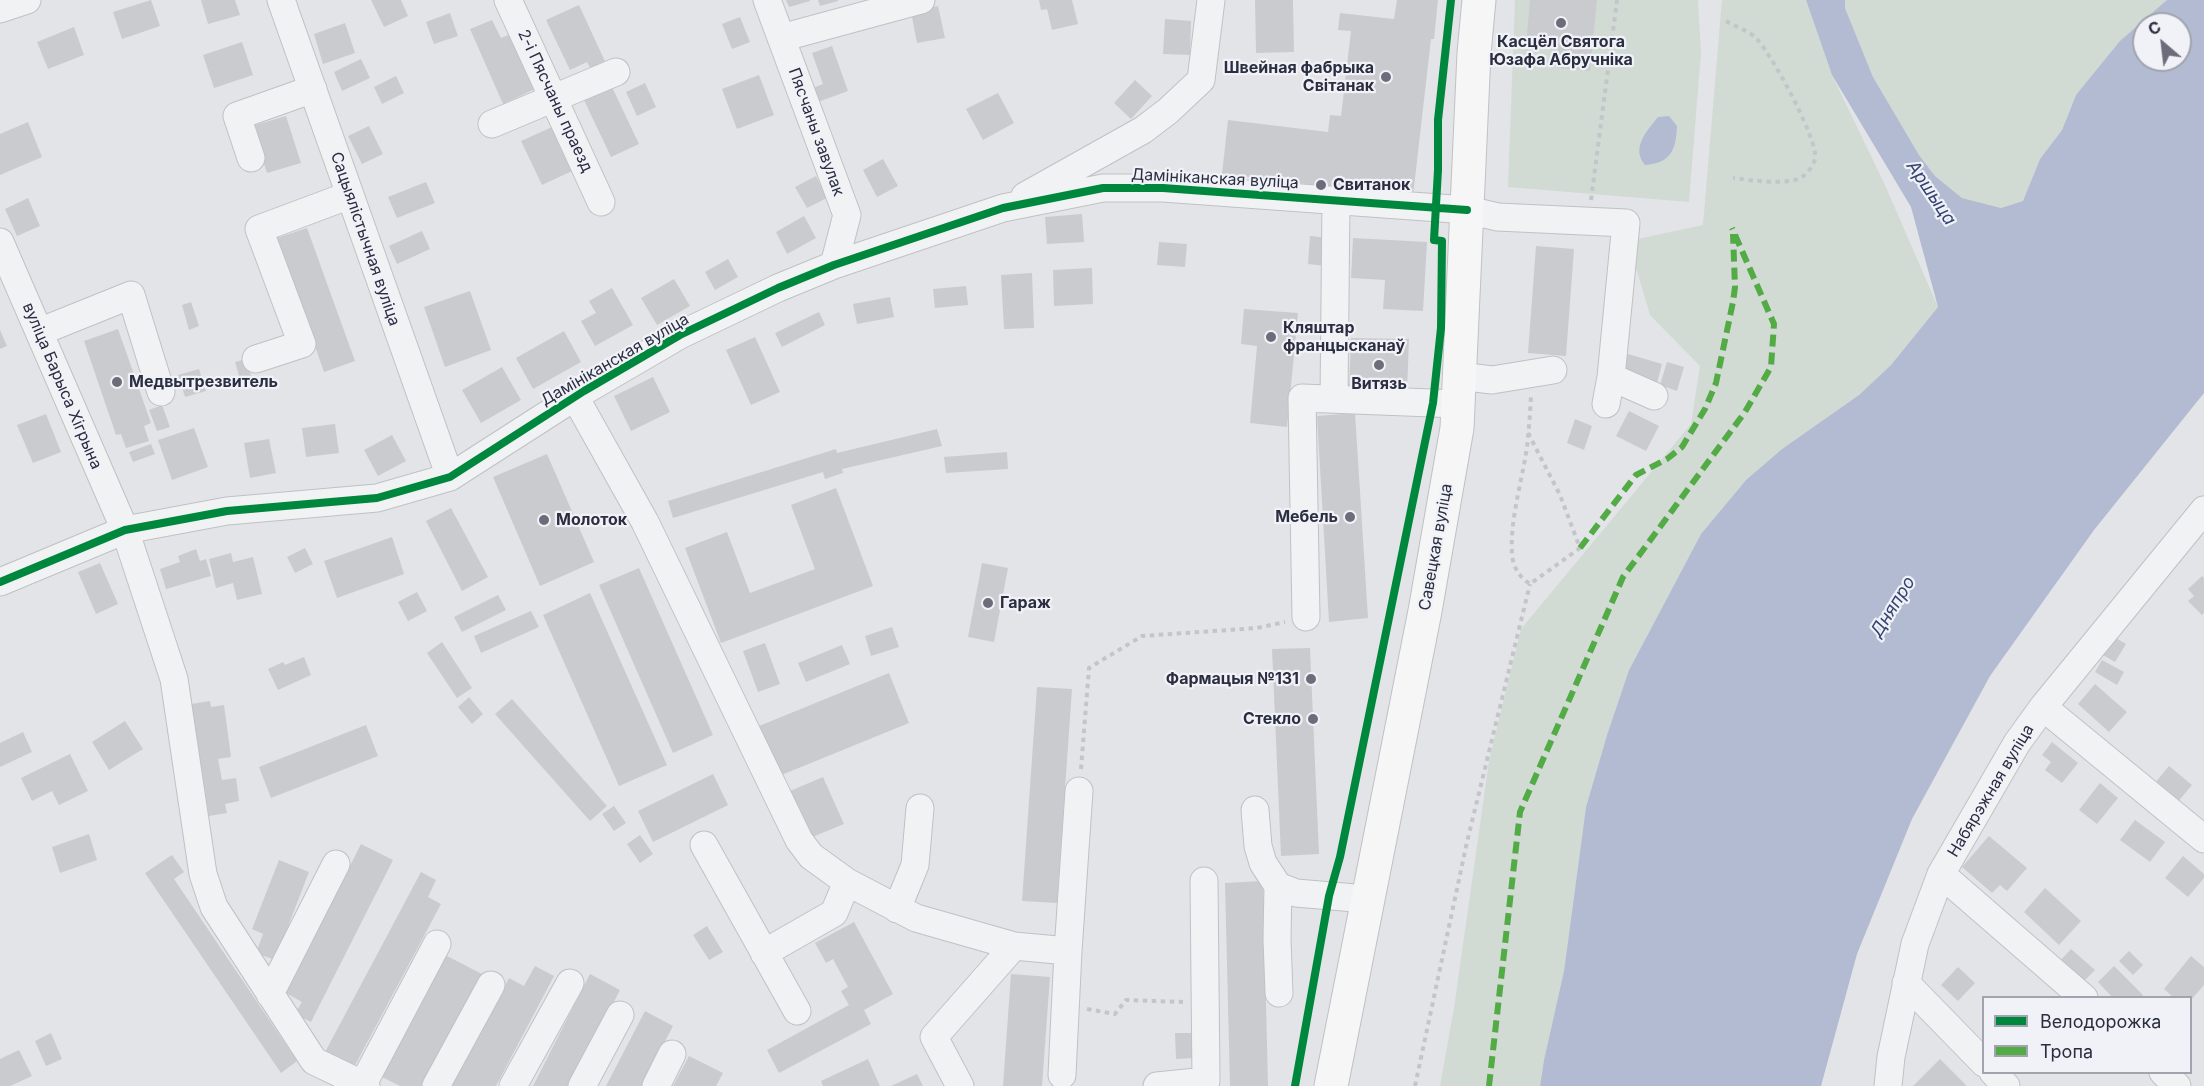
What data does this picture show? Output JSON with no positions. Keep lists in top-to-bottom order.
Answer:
{
  "streets": {
    "main road": ["Савецкая вуліца"],
    "street": [
      "2-і Пясчаны праезд",
      "Пясчаны завулак",
      "Дамініканская вуліца",
      "Сацыялістычная вуліца",
      "вуліца Барыса Хігрына",
      "Набярэжная вуліца"
    ]
  },
  "crossings": [
    ["Пясчаны завулак", "Дамініканская вуліца"],
    ["Дамініканская вуліца", "Сацыялістычная вуліца"],
    ["Дамініканская вуліца", "вуліца Барыса Хігрына"],
    ["Дамініканская вуліца", "Савецкая вуліца"]
  ],
  "water": ["Аршыца", "Дняпро"],
  "places": [
    "Касцёл Святога Юзафа Абручніка",
    "Швейная фабрыка Світанак",
    "Свитанок",
    "Кляштар францысканаў",
    "Витязь",
    "Медвытрезвитель",
    "Мебель",
    "Молоток",
    "Гараж",
    "Фармацыя №131",
    "Стекло"
  ],
  "legend": ["Велодорожка", "Тропа"],
  "north": "top left"
}
